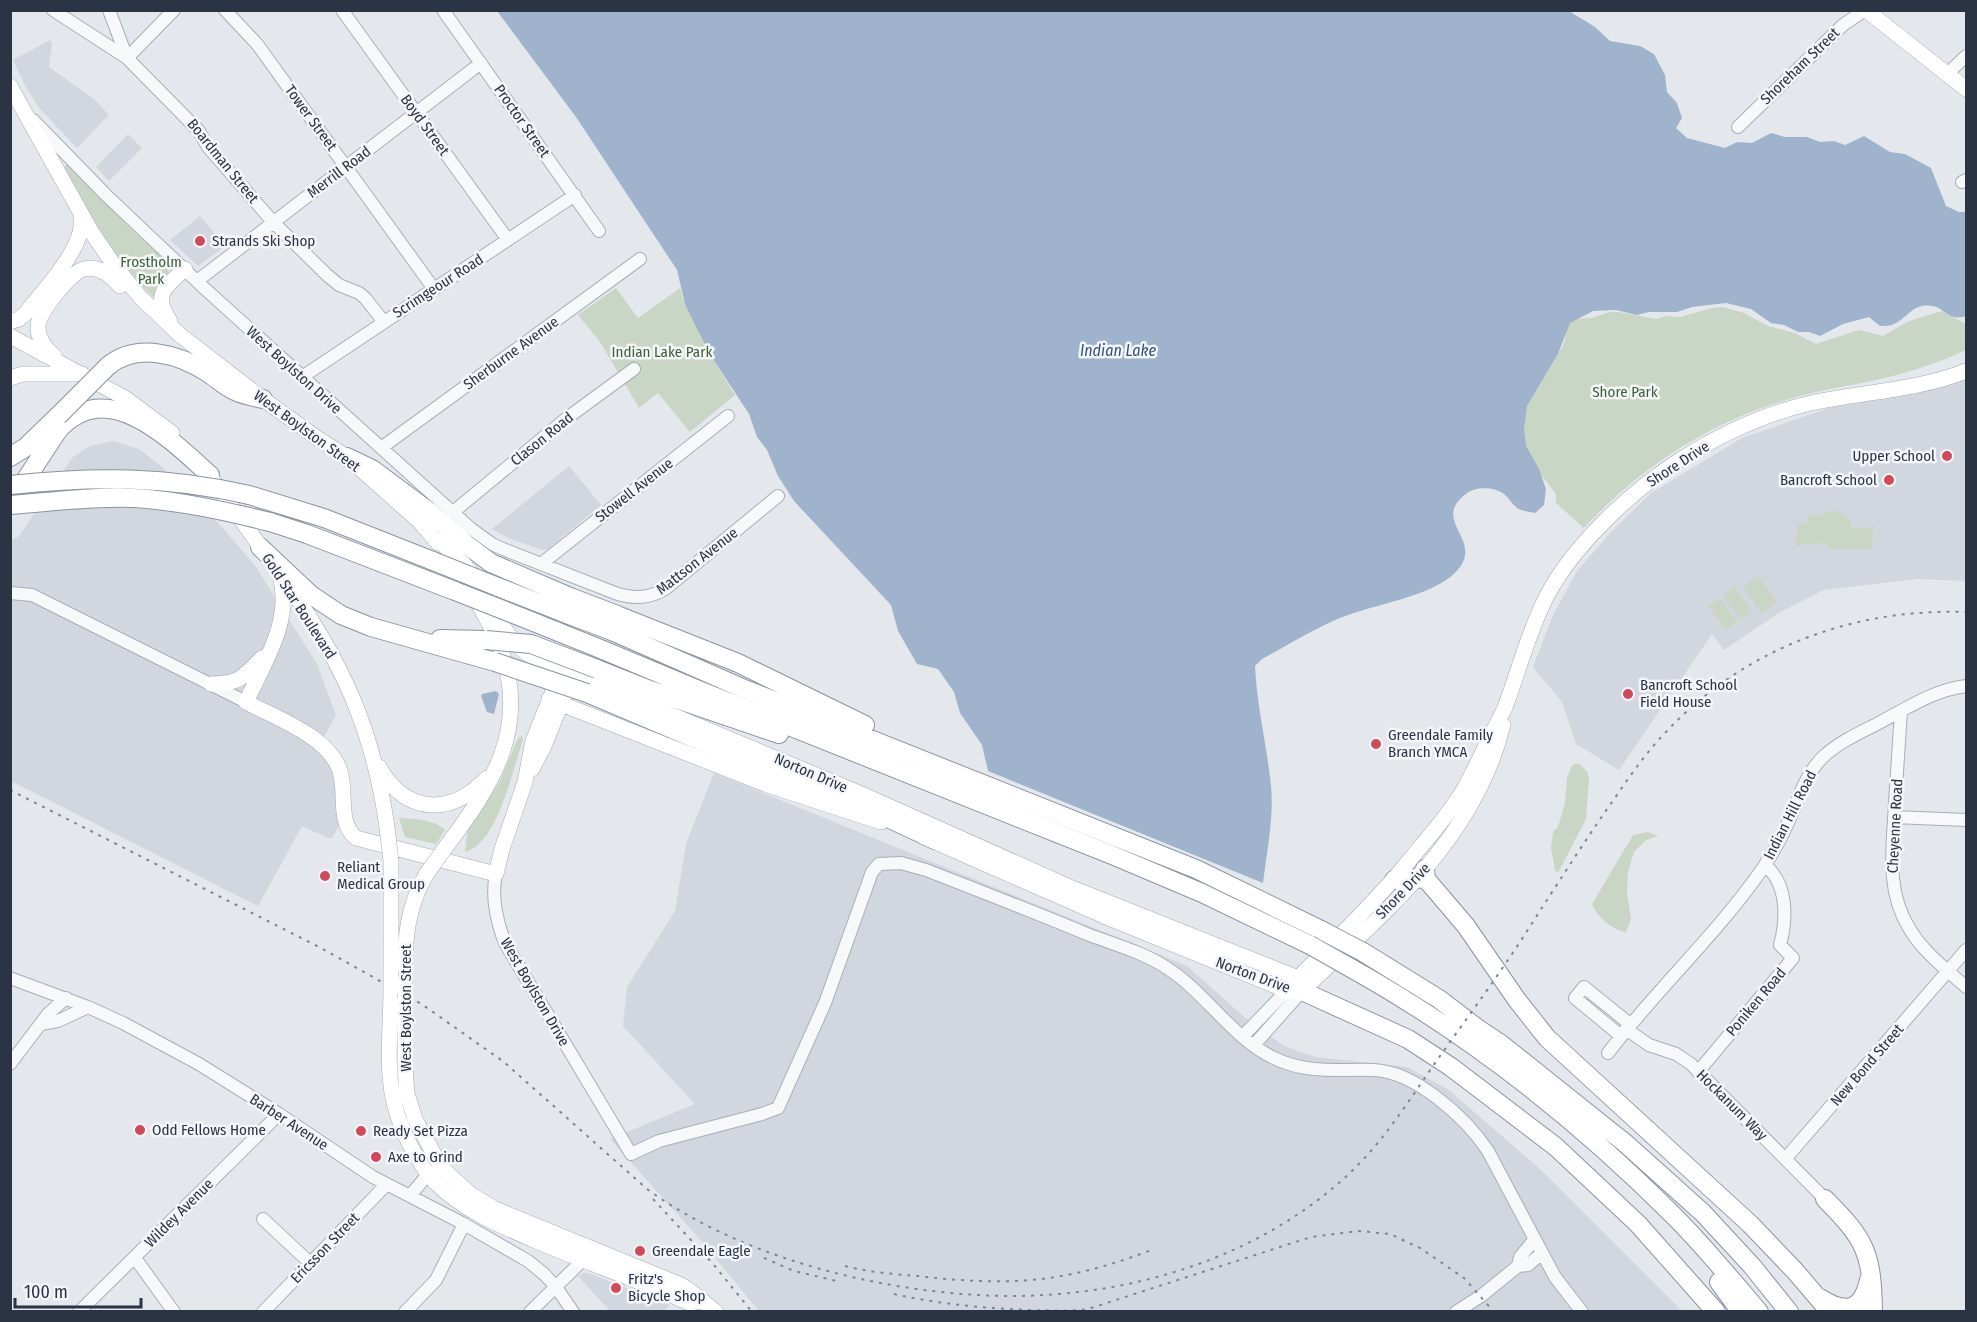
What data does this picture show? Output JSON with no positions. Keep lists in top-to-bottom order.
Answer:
{
  "streets": {
    "main road": [
      "West Boylston Drive",
      "West Boylston Street",
      "Shore Drive",
      "Gold Star Boulevard",
      "Norton Drive"
    ],
    "street": [
      "Shoreham Street",
      "Tower Street",
      "Proctor Street",
      "Boyd Street",
      "Boardman Street",
      "Merrill Road",
      "Scrimgeour Road",
      "Sherburne Avenue",
      "Clason Road",
      "Stowell Avenue",
      "Mattson Avenue",
      "Indian Hill Road",
      "Cheyenne Road",
      "Poniken Road",
      "New Bond Street",
      "Hockanum Way",
      "Barber Avenue",
      "Wildey Avenue",
      "Ericsson Street"
    ]
  },
  "crossings": [
    ["Tower Street", "Merrill Road"],
    ["Tower Street", "Scrimgeour Road"],
    ["Proctor Street", "Merrill Road"],
    ["Proctor Street", "Scrimgeour Road"],
    ["Boyd Street", "Merrill Road"],
    ["Boyd Street", "Scrimgeour Road"],
    ["Boardman Street", "Merrill Road"],
    ["Boardman Street", "Scrimgeour Road"],
    ["Merrill Road", "West Boylston Drive"],
    ["Scrimgeour Road", "West Boylston Drive"],
    ["Sherburne Avenue", "West Boylston Drive"],
    ["West Boylston Drive", "West Boylston Street"],
    ["West Boylston Drive", "Clason Road"],
    ["West Boylston Drive", "Shore Drive"],
    ["West Boylston Drive", "Stowell Avenue"],
    ["West Boylston Drive", "Mattson Avenue"],
    ["West Boylston Drive", "Norton Drive"],
    ["West Boylston Street", "Gold Star Boulevard"],
    ["West Boylston Street", "Norton Drive"],
    ["Shore Drive", "Norton Drive"],
    ["Indian Hill Road", "Cheyenne Road"],
    ["Indian Hill Road", "Poniken Road"],
    ["Indian Hill Road", "Hockanum Way"],
    ["Cheyenne Road", "New Bond Street"],
    ["Poniken Road", "Hockanum Way"],
    ["New Bond Street", "Hockanum Way"],
    ["Barber Avenue", "Wildey Avenue"],
    ["Barber Avenue", "Ericsson Street"]
  ],
  "water": ["Indian Lake"],
  "parks": ["Frostholm Park", "Indian Lake Park", "Shore Park"],
  "places": [
    "Strands Ski Shop",
    "Upper School",
    "Bancroft School",
    "Bancroft School Field House",
    "Greendale Family Branch YMCA",
    "Reliant Medical Group",
    "Odd Fellows Home",
    "Ready Set Pizza",
    "Axe to Grind",
    "Greendale Eagle",
    "Fritz's Bicycle Shop"
  ],
  "scale_bar": "100 m"
}
